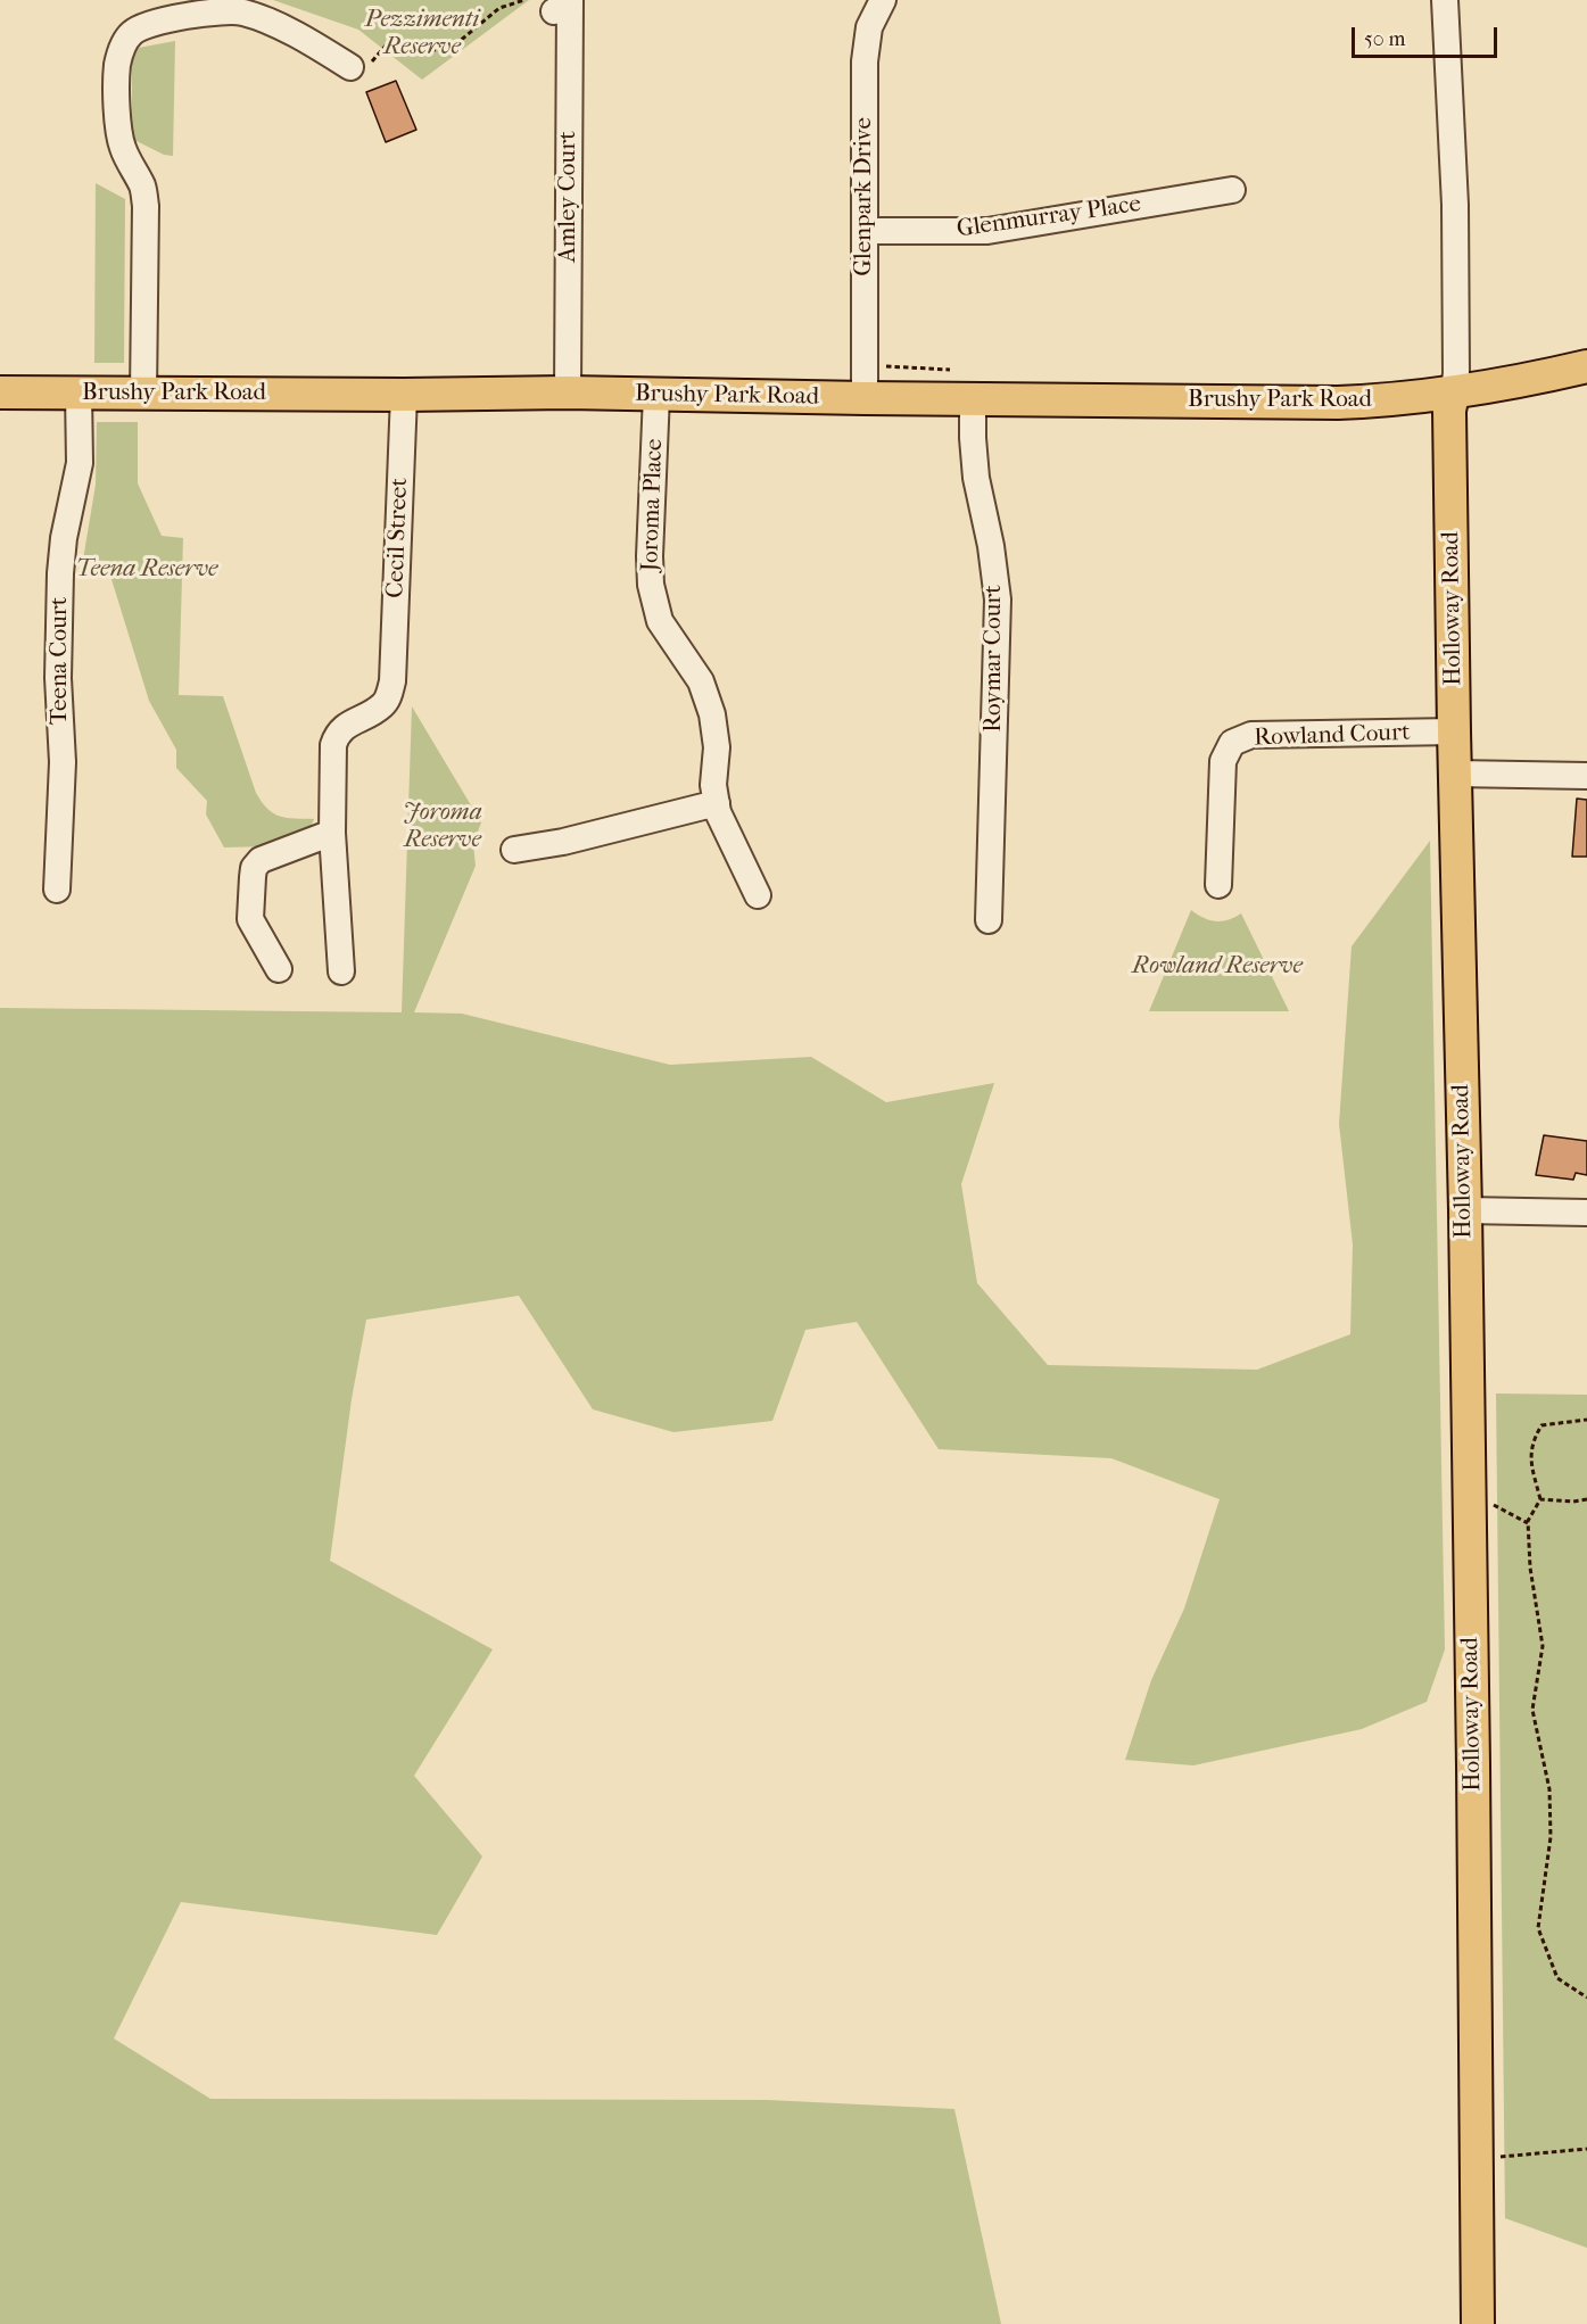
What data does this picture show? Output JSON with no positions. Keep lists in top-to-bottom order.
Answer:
{
  "streets": {
    "main road": ["Brushy Park Road", "Holloway Road"],
    "street": [
      "Amley Court",
      "Glenpark Drive",
      "Glenmurray Place",
      "Joroma Place",
      "Cecil Street",
      "Roymar Court",
      "Teena Court",
      "Rowland Court"
    ]
  },
  "crossings": [
    ["Amley Court", "Brushy Park Road"],
    ["Glenpark Drive", "Glenmurray Place"],
    ["Glenpark Drive", "Brushy Park Road"],
    ["Brushy Park Road", "Joroma Place"],
    ["Brushy Park Road", "Cecil Street"],
    ["Brushy Park Road", "Holloway Road"],
    ["Brushy Park Road", "Roymar Court"],
    ["Brushy Park Road", "Teena Court"],
    ["Holloway Road", "Rowland Court"]
  ],
  "parks": [
    "Pezzimenti Reserve",
    "Teena Reserve",
    "Joroma Reserve",
    "Rowland Reserve"
  ],
  "scale_bar": "50 m"
}
